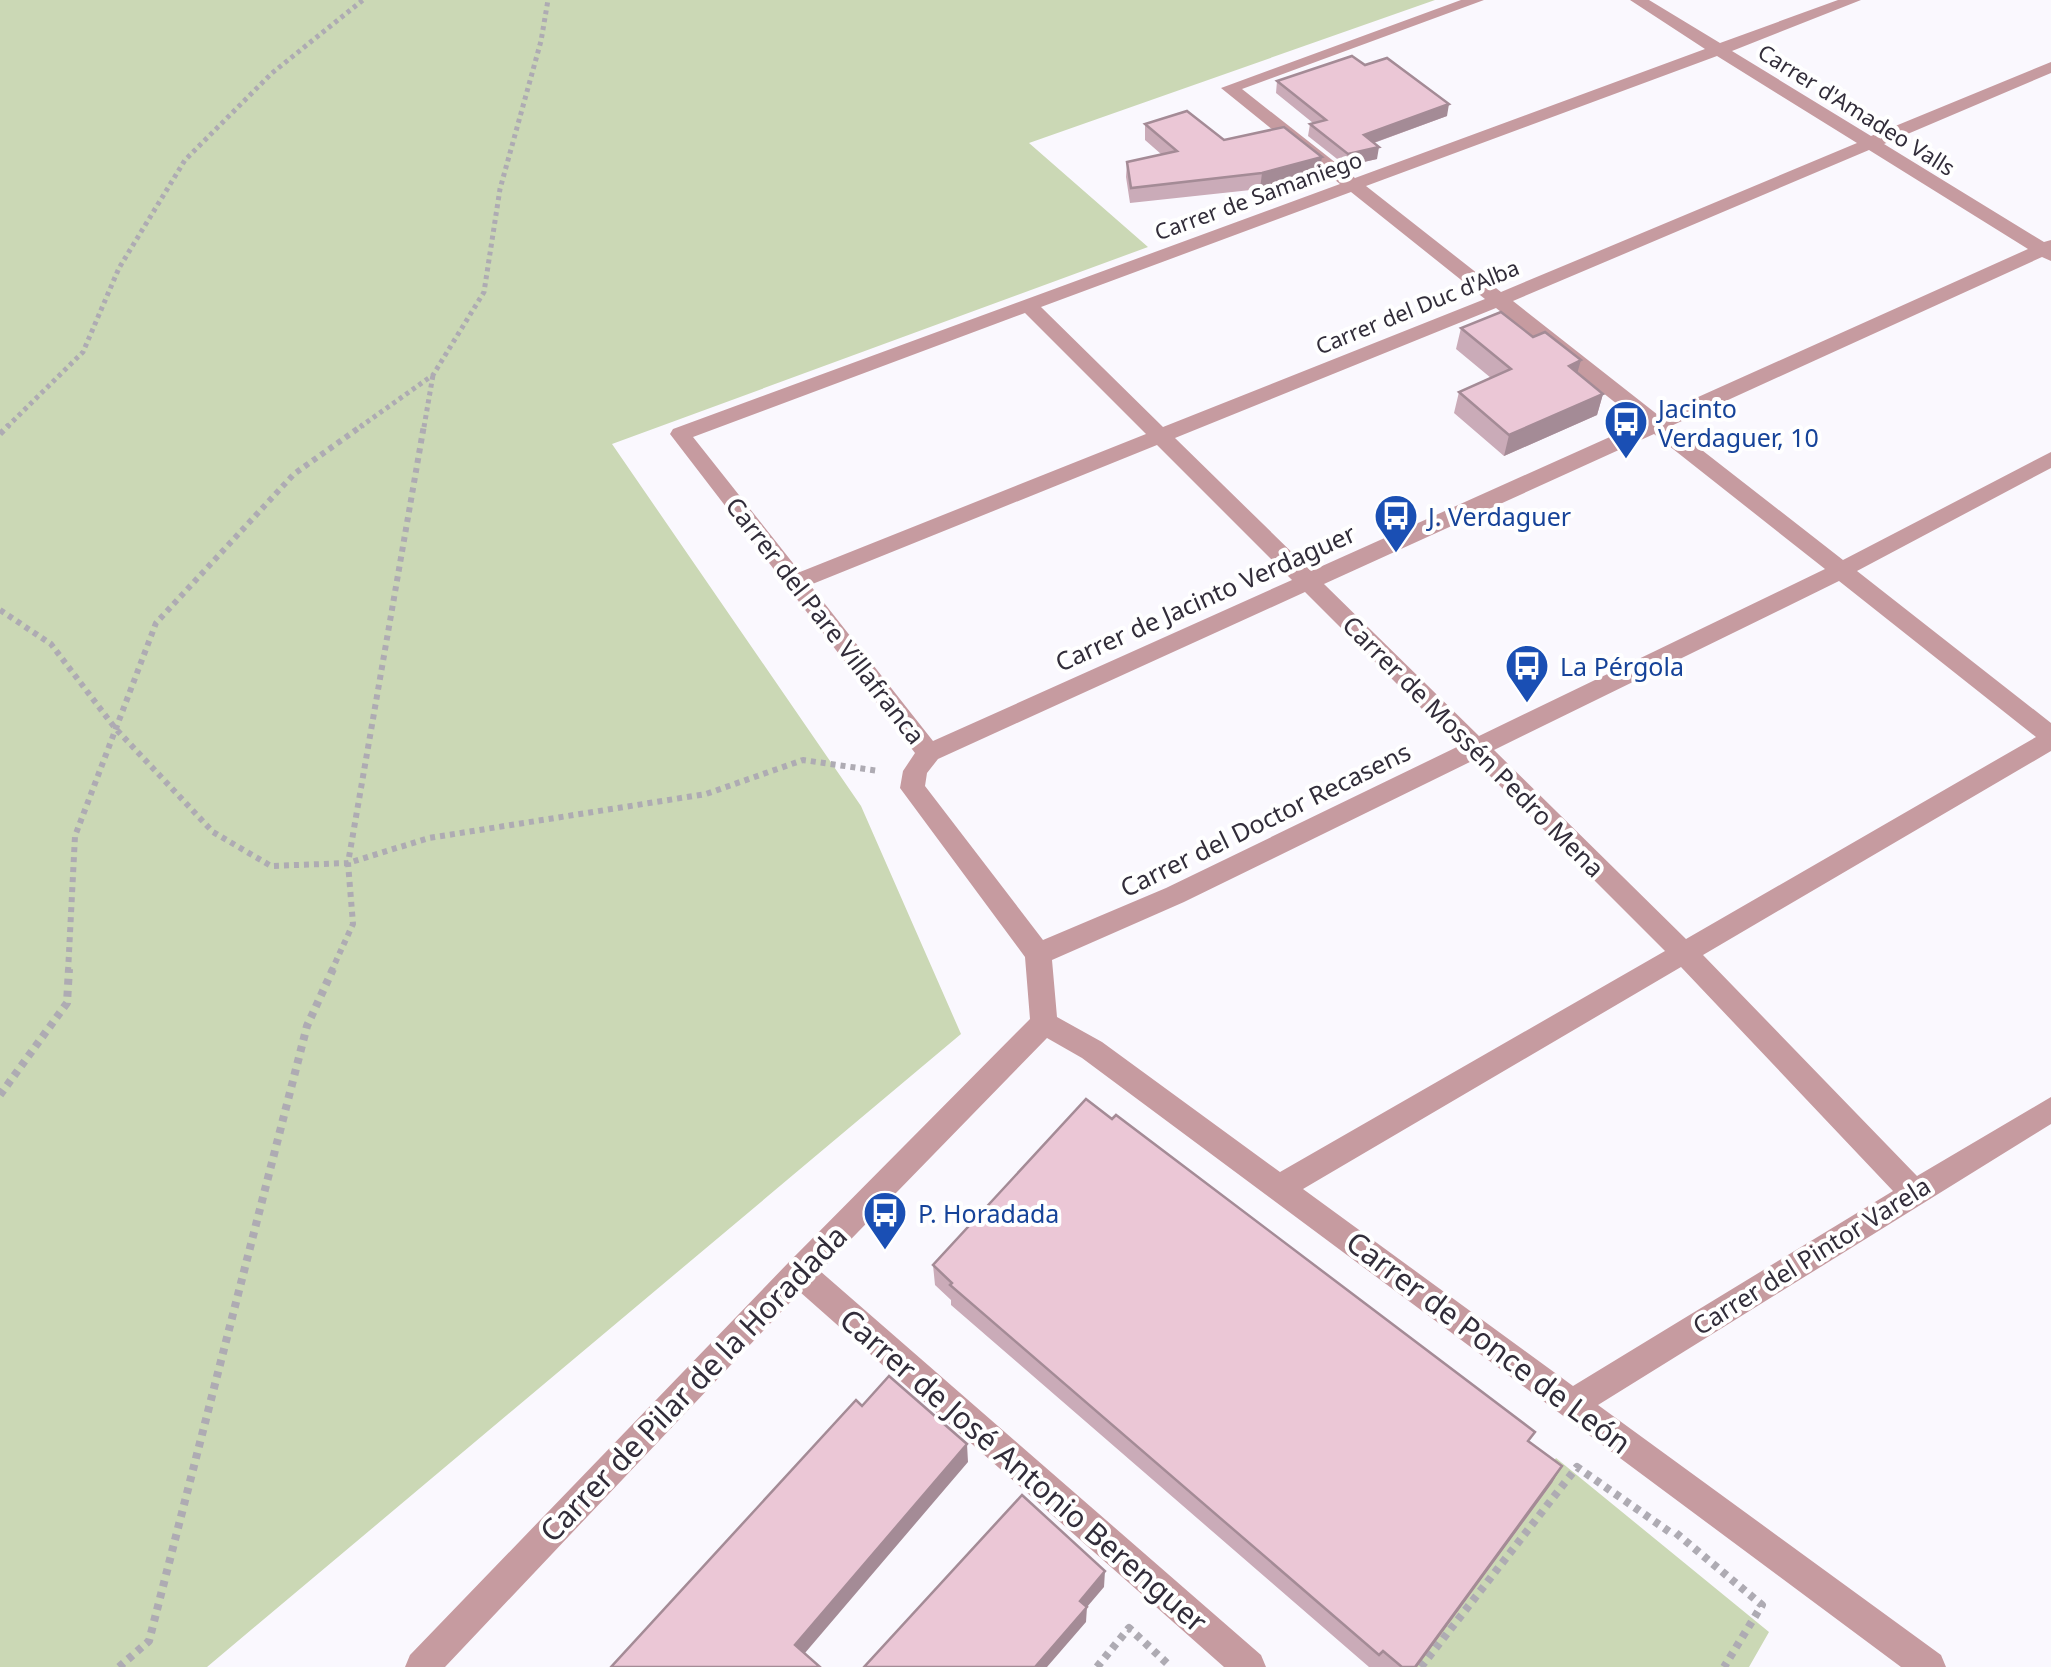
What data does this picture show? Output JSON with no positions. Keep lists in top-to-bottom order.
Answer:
{
  "streets": {
    "street": [
      "Carrer d'Amadeo Valls",
      "Carrer de Samaniego",
      "Carrer del Duc d'Alba",
      "Carrer de Jacinto Verdaguer",
      "Carrer del Pare Villafranca",
      "Carrer de Mossén Pedro Mena",
      "Carrer del Doctor Recasens",
      "Carrer del Pintor Varela",
      "Carrer de Ponce de León",
      "Carrer de Pilar de la Horadada",
      "Carrer de José Antonio Berenguer"
    ]
  },
  "crossings": [
    ["Carrer d'Amadeo Valls", "Carrer de Samaniego"],
    ["Carrer d'Amadeo Valls", "Carrer del Duc d'Alba"],
    ["Carrer d'Amadeo Valls", "Carrer de Jacinto Verdaguer"],
    ["Carrer de Samaniego", "Carrer del Pare Villafranca"],
    ["Carrer de Samaniego", "Carrer de Mossén Pedro Mena"],
    ["Carrer del Duc d'Alba", "Carrer del Pare Villafranca"],
    ["Carrer del Duc d'Alba", "Carrer de Mossén Pedro Mena"],
    ["Carrer de Jacinto Verdaguer", "Carrer del Pare Villafranca"],
    ["Carrer de Jacinto Verdaguer", "Carrer de Mossén Pedro Mena"],
    ["Carrer del Pare Villafranca", "Carrer del Doctor Recasens"],
    ["Carrer de Mossén Pedro Mena", "Carrer del Doctor Recasens"],
    ["Carrer de Mossén Pedro Mena", "Carrer del Pintor Varela"],
    ["Carrer del Pintor Varela", "Carrer de Ponce de León"],
    ["Carrer de Ponce de León", "Carrer de Pilar de la Horadada"],
    ["Carrer de Pilar de la Horadada", "Carrer de José Antonio Berenguer"]
  ],
  "places": {
    "bus stop": [
      "Jacinto Verdaguer, 10",
      "J. Verdaguer",
      "La Pérgola",
      "P. Horadada"
    ]
  }
}
